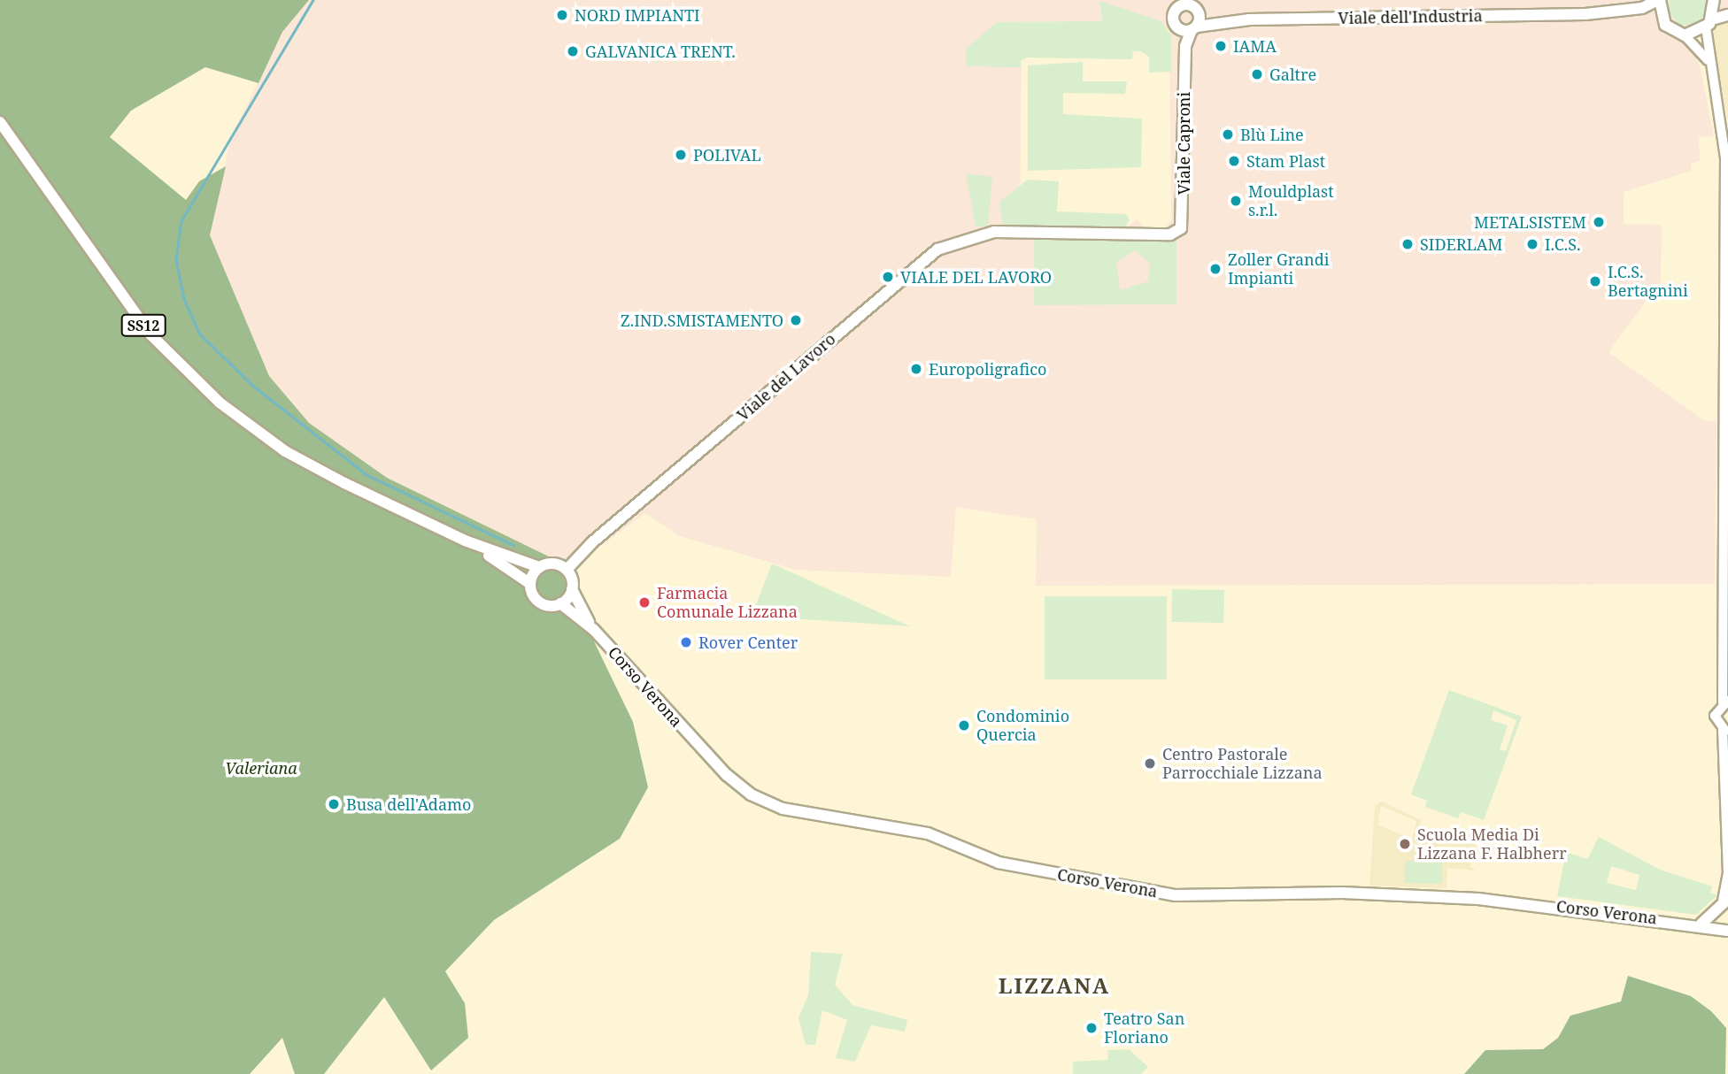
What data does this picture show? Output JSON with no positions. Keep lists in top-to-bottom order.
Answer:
{
  "streets": {
    "main road": [
      "Viale dell'Industria",
      "Viale Caproni",
      "SS12",
      "Viale del Lavoro",
      "Corso Verona"
    ]
  },
  "crossings": [
    ["Viale dell'Industria", "Viale Caproni"],
    ["Viale Caproni", "Viale del Lavoro"],
    ["SS12", "Viale del Lavoro"],
    ["SS12", "Corso Verona"]
  ],
  "districts": ["LIZZANA"],
  "parks": ["Valeriana"],
  "places": [
    "NORD IMPIANTI",
    "IAMA",
    "GALVANICA TRENT.",
    "Galtre",
    "Blù Line",
    "POLIVAL",
    "Stam Plast",
    "Mouldplast s.r.l.",
    "METALSISTEM",
    "SIDERLAM",
    "I.C.S.",
    "Zoller Grandi Impianti",
    "VIALE DEL LAVORO",
    "I.C.S. Bertagnini",
    "Z.IND.SMISTAMENTO",
    "Europoligrafico",
    "Farmacia Comunale Lizzana",
    "Rover Center",
    "Condominio Quercia",
    "Centro Pastorale Parrocchiale Lizzana",
    "Busa dell'Adamo",
    "Scuola Media Di Lizzana F. Halbherr",
    "Teatro San Floriano"
  ]
}
